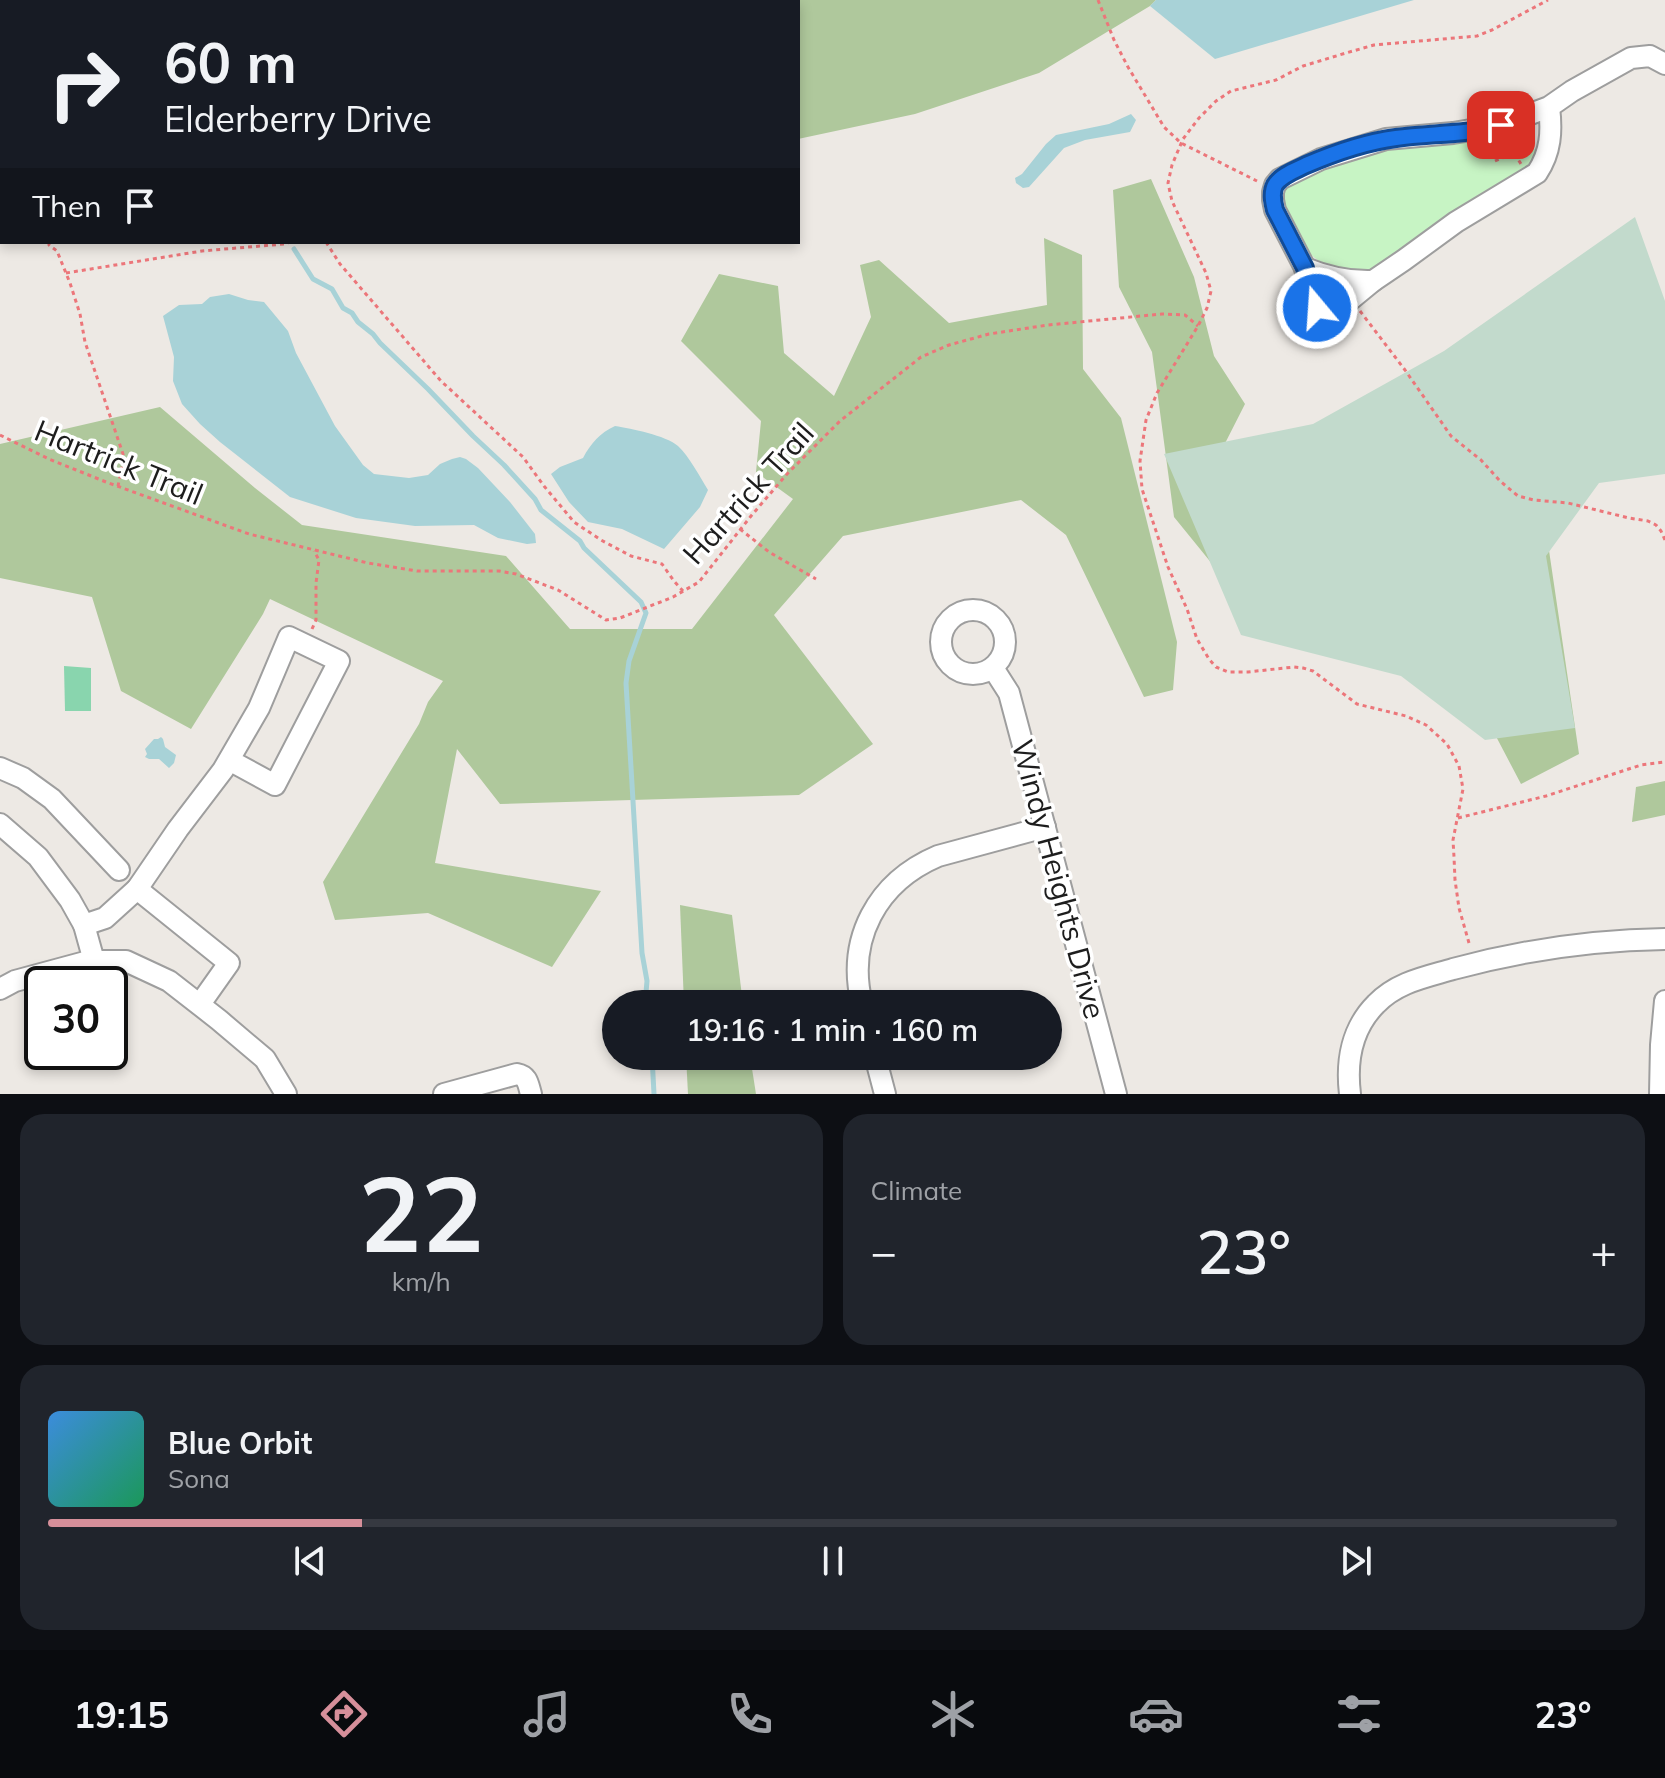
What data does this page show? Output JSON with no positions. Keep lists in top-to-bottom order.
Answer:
{
  "streets": {
    "street": ["Windy Heights Drive"],
    "path": ["Hartrick Trail"]
  },
  "page": {
    "turn": ["60 m", "Elderberry Drive"],
    "then": "Then",
    "limit": "30",
    "trip": "19:16 · 1 min · 160 m",
    "tile": [
      ["22", "km/h"],
      "Climate"
    ],
    "heat": ["−", "23°", "+"],
    "song": ["Blue Orbit", "Sona"],
    "tabs": ["19:15", "23°"]
  }
}
